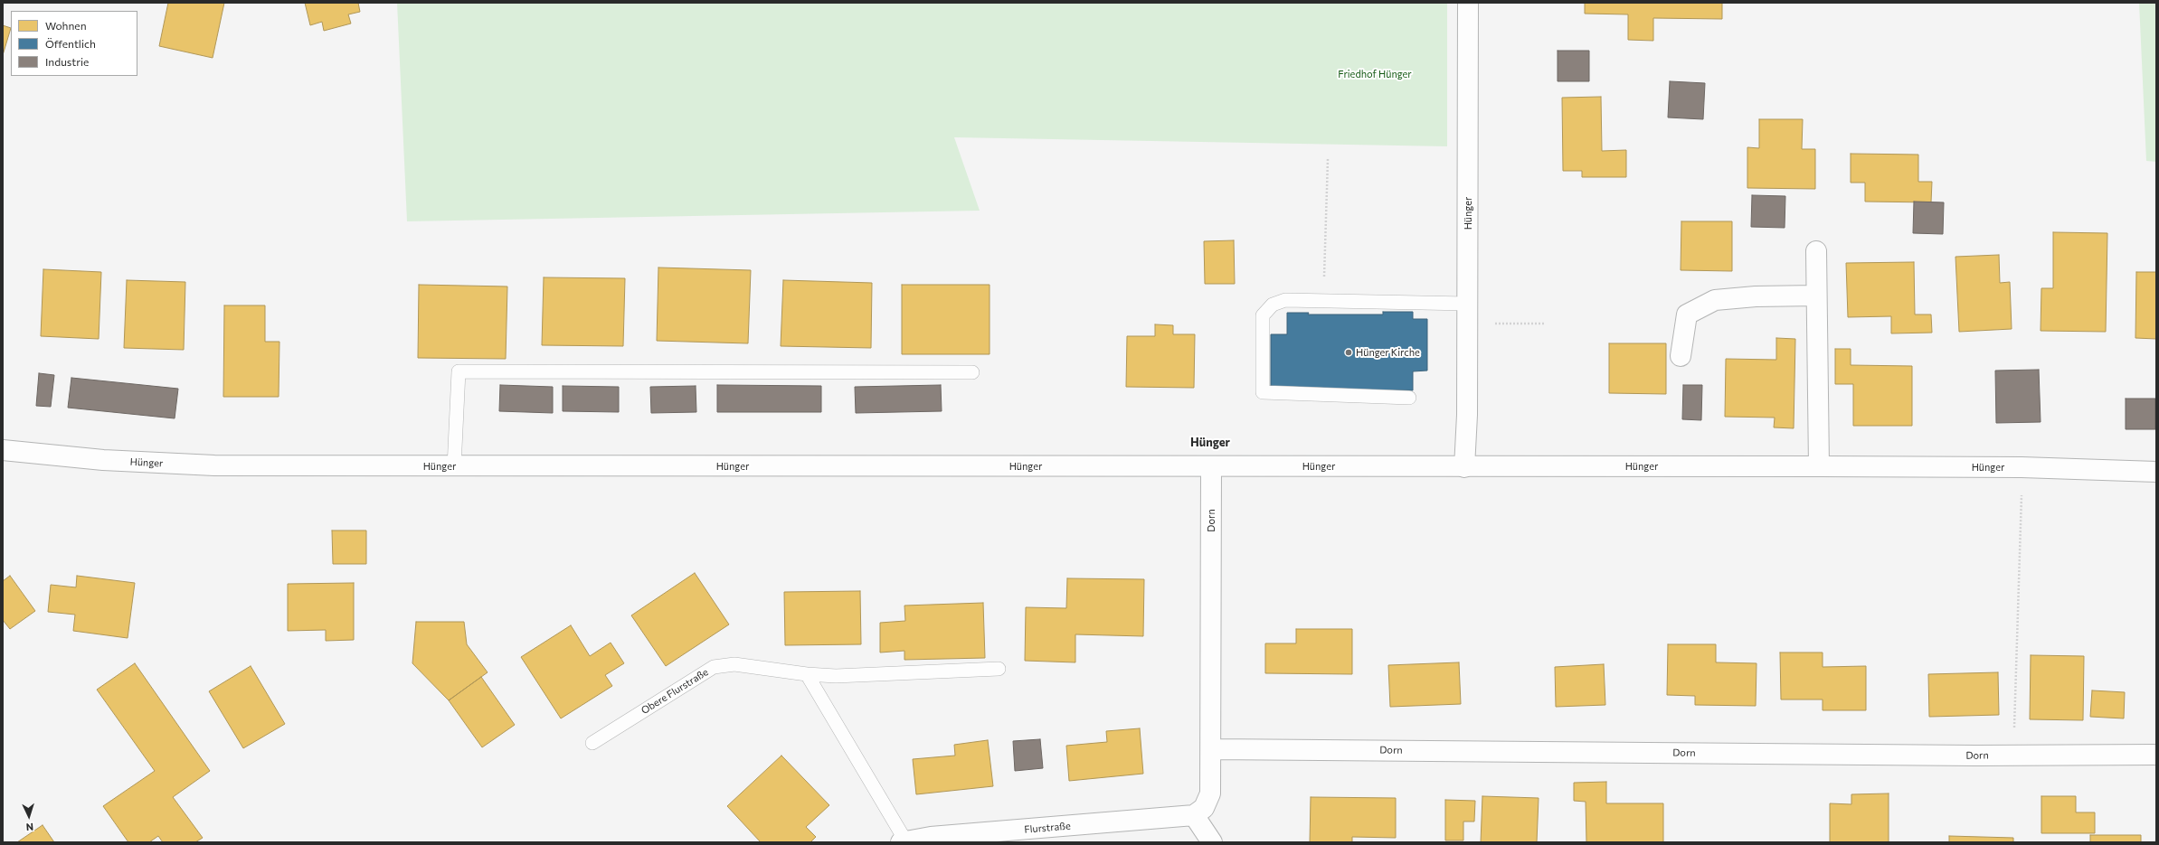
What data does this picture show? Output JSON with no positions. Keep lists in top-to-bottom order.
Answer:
{
  "streets": {
    "street": ["Hünger", "Dorn", "Flurstraße"],
    "lane": ["Obere Flurstraße"]
  },
  "crossings": [
    ["Hünger", "Dorn"],
    ["Dorn", "Flurstraße"]
  ],
  "districts": ["Hünger"],
  "parks": ["Friedhof Hünger"],
  "places": ["Hünger Kirche"],
  "legend": ["Wohnen", "Öffentlich", "Industrie"],
  "north": "bottom"
}
